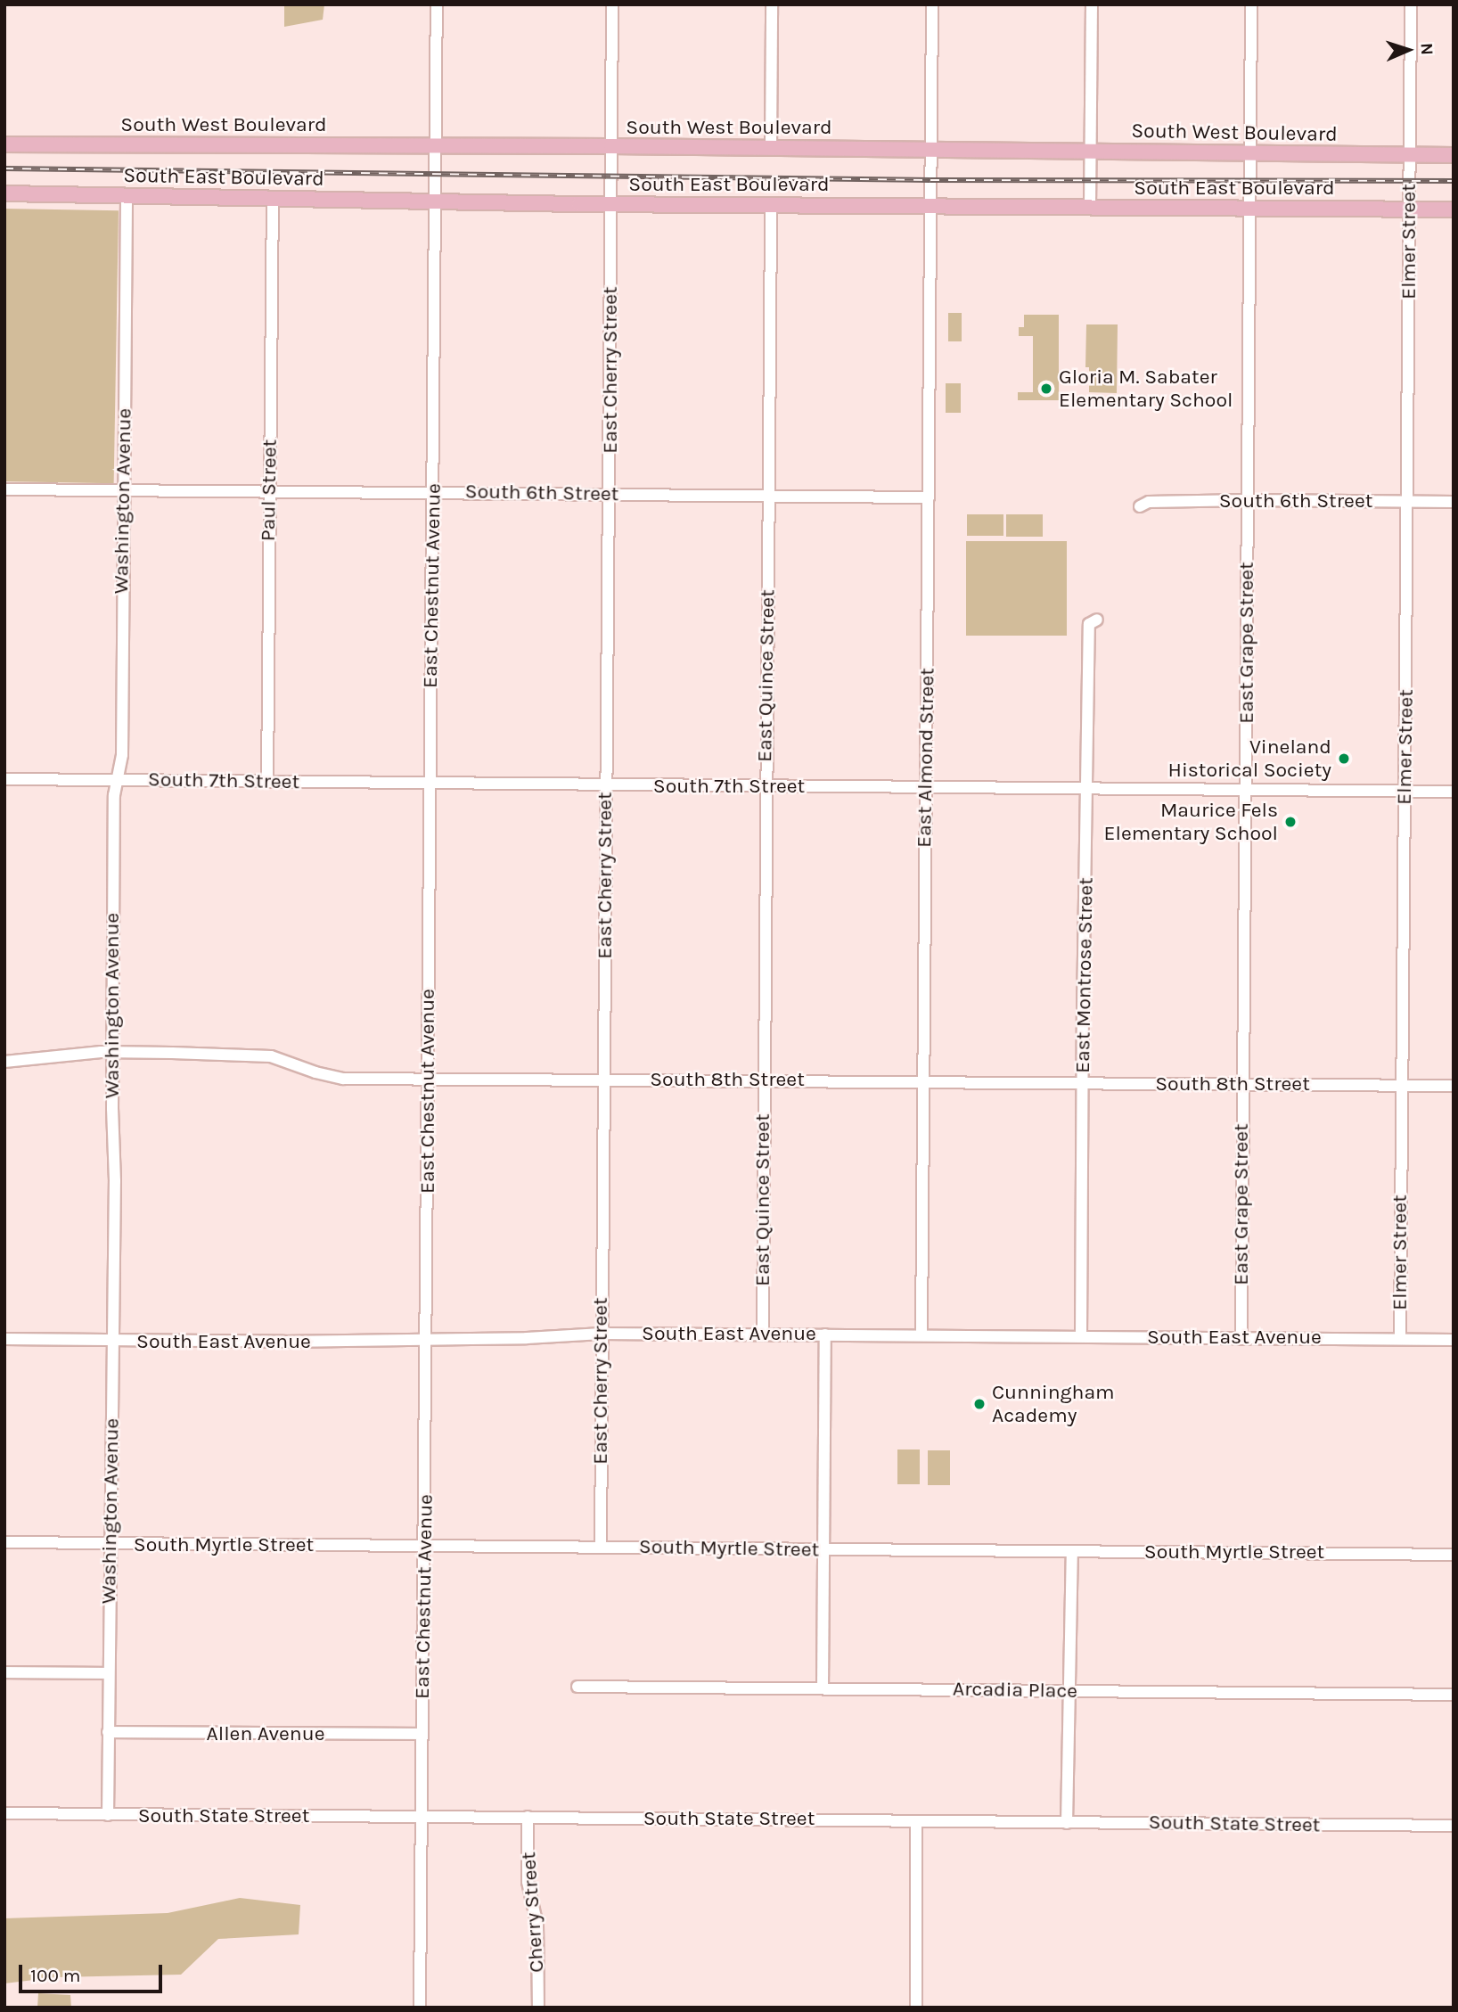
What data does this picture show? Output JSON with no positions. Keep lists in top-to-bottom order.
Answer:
{
  "streets": {
    "main road": ["South West Boulevard", "South East Boulevard"],
    "street": [
      "Elmer Street",
      "East Cherry Street",
      "Paul Street",
      "South 6th Street",
      "Washington Avenue",
      "East Chestnut Avenue",
      "East Grape Street",
      "East Quince Street",
      "East Almond Street",
      "South 7th Street",
      "East Montrose Street",
      "South 8th Street",
      "South East Avenue",
      "South Myrtle Street",
      "Arcadia Place",
      "Allen Avenue",
      "South State Street",
      "Cherry Street"
    ]
  },
  "crossings": [
    ["South West Boulevard", "Elmer Street"],
    ["South West Boulevard", "East Cherry Street"],
    ["South West Boulevard", "East Chestnut Avenue"],
    ["South West Boulevard", "East Grape Street"],
    ["South West Boulevard", "East Almond Street"],
    ["South East Boulevard", "Elmer Street"],
    ["South East Boulevard", "East Cherry Street"],
    ["South East Boulevard", "Paul Street"],
    ["South East Boulevard", "Washington Avenue"],
    ["South East Boulevard", "East Chestnut Avenue"],
    ["South East Boulevard", "East Grape Street"],
    ["South East Boulevard", "East Quince Street"],
    ["South East Boulevard", "East Almond Street"],
    ["Elmer Street", "South 6th Street"],
    ["Elmer Street", "South 7th Street"],
    ["Elmer Street", "South 8th Street"],
    ["Elmer Street", "South East Avenue"],
    ["East Cherry Street", "South 6th Street"],
    ["East Cherry Street", "South 7th Street"],
    ["East Cherry Street", "South 8th Street"],
    ["East Cherry Street", "South East Avenue"],
    ["East Cherry Street", "South Myrtle Street"],
    ["Paul Street", "South 6th Street"],
    ["Paul Street", "South 7th Street"],
    ["South 6th Street", "Washington Avenue"],
    ["South 6th Street", "East Chestnut Avenue"],
    ["South 6th Street", "East Grape Street"],
    ["South 6th Street", "East Quince Street"],
    ["South 6th Street", "East Almond Street"],
    ["Washington Avenue", "South 7th Street"],
    ["Washington Avenue", "South 8th Street"],
    ["Washington Avenue", "South East Avenue"],
    ["Washington Avenue", "South Myrtle Street"],
    ["Washington Avenue", "Allen Avenue"],
    ["Washington Avenue", "South State Street"],
    ["East Chestnut Avenue", "South 7th Street"],
    ["East Chestnut Avenue", "South 8th Street"],
    ["East Chestnut Avenue", "South East Avenue"],
    ["East Chestnut Avenue", "South Myrtle Street"],
    ["East Chestnut Avenue", "Allen Avenue"],
    ["East Chestnut Avenue", "South State Street"],
    ["East Grape Street", "South 7th Street"],
    ["East Grape Street", "South 8th Street"],
    ["East Grape Street", "South East Avenue"],
    ["East Quince Street", "South 7th Street"],
    ["East Quince Street", "South 8th Street"],
    ["East Quince Street", "South East Avenue"],
    ["East Almond Street", "South 7th Street"],
    ["East Almond Street", "South 8th Street"],
    ["East Almond Street", "South East Avenue"],
    ["South 7th Street", "East Montrose Street"],
    ["East Montrose Street", "South 8th Street"],
    ["East Montrose Street", "South East Avenue"],
    ["South State Street", "Cherry Street"]
  ],
  "places": [
    "Gloria M. Sabater Elementary School",
    "Vineland Historical Society",
    "Maurice Fels Elementary School",
    "Cunningham Academy"
  ],
  "scale_bar": "100 m",
  "north": "right"
}
